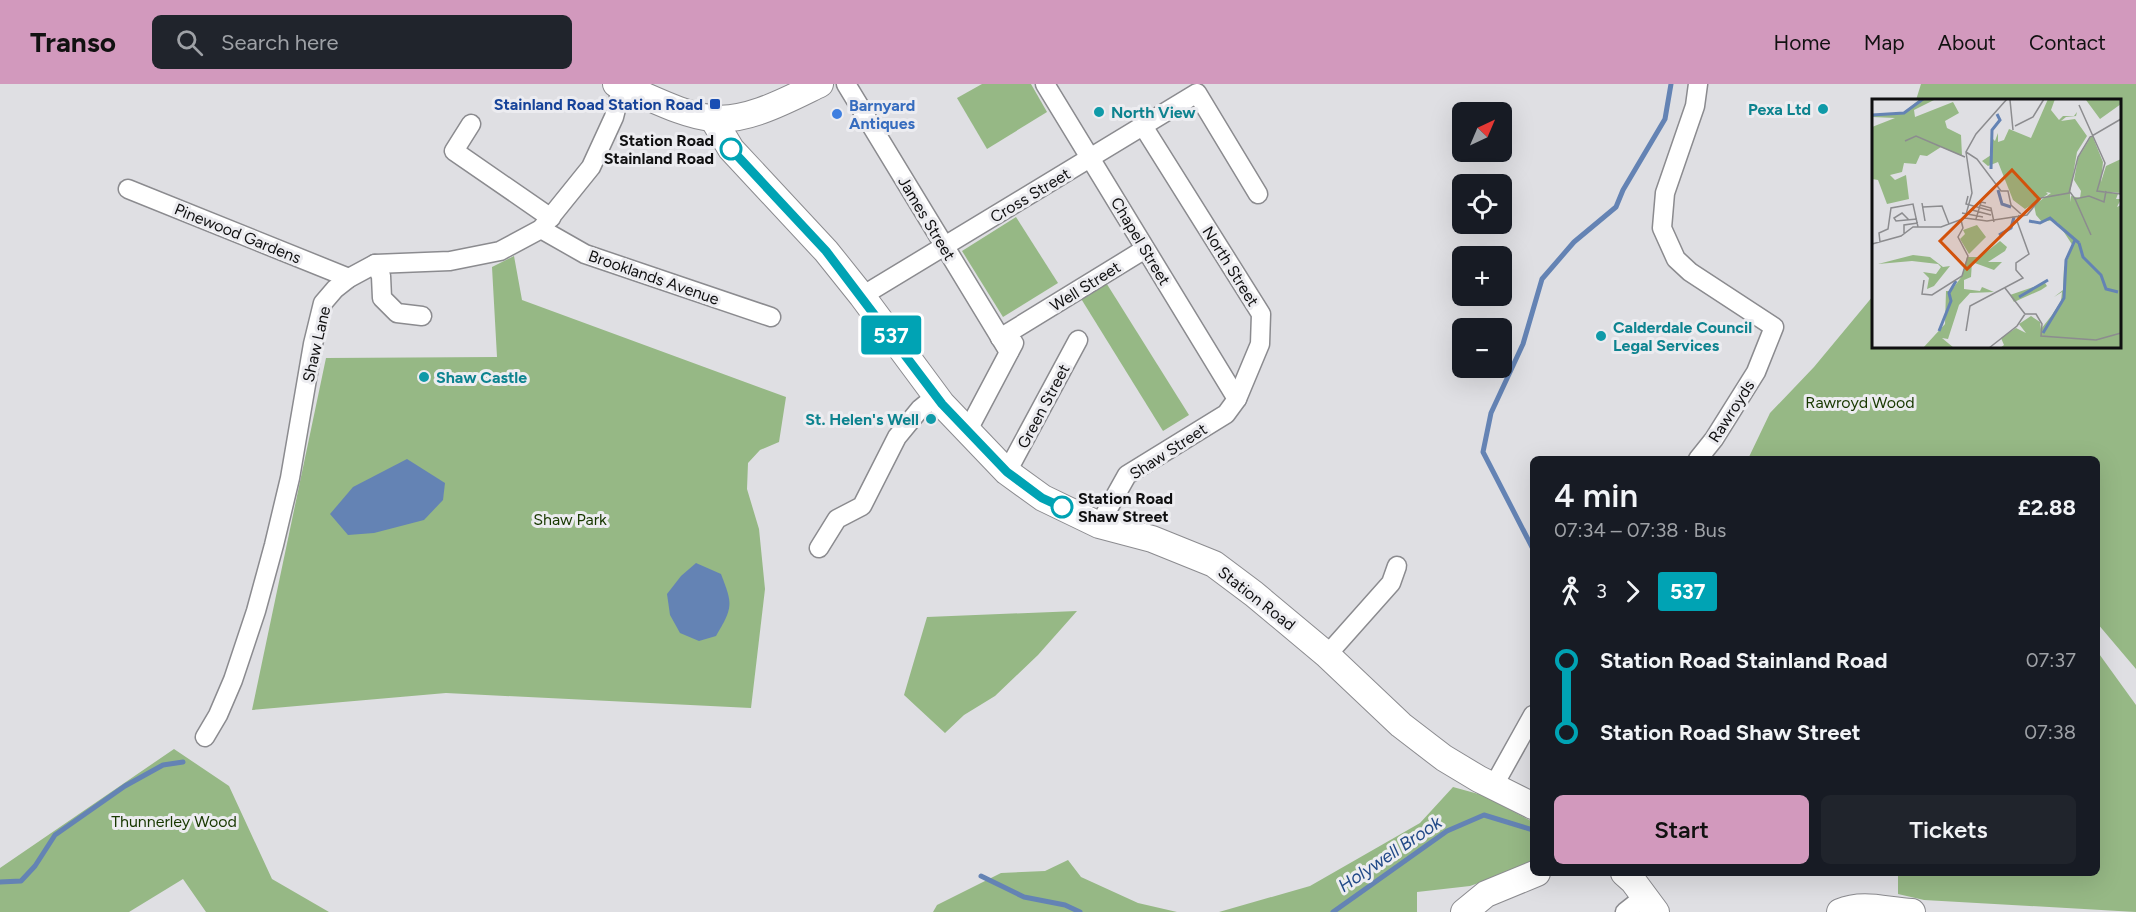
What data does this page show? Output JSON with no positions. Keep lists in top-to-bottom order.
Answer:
{
  "streets": {
    "street": [
      "Cross Street",
      "James Street",
      "Pinewood Gardens",
      "Chapel Street",
      "North Street",
      "Brooklands Avenue",
      "Well Street",
      "Shaw Lane",
      "Green Street",
      "Rawroyds",
      "Shaw Street",
      "Station Road"
    ]
  },
  "crossings": [
    ["Cross Street", "James Street"],
    ["Cross Street", "Chapel Street"],
    ["Cross Street", "North Street"],
    ["Cross Street", "Station Road"],
    ["James Street", "Well Street"],
    ["Pinewood Gardens", "Shaw Lane"],
    ["Chapel Street", "North Street"],
    ["Chapel Street", "Well Street"],
    ["North Street", "Shaw Street"],
    ["Brooklands Avenue", "Shaw Lane"],
    ["Green Street", "Station Road"],
    ["Shaw Street", "Station Road"]
  ],
  "water": ["Holywell Brook"],
  "parks": ["Rawroyd Wood", "Shaw Park", "Thunnerley Wood"],
  "places": {
    "transit": ["Stainland Road Station Road"],
    "other": [
      "Pexa Ltd",
      "North View",
      "Barnyard Antiques",
      "Station Road Stainland Road",
      "Calderdale Council Legal Services",
      "Shaw Castle",
      "St. Helen's Well",
      "Station Road Shaw Street"
    ]
  },
  "lines": ["bus line 537"],
  "north": "top right",
  "page": {
    "header": "Transo",
    "search": "Search here",
    "nav": [
      "Home",
      "Map",
      "About",
      "Contact"
    ],
    "on_map": "537",
    "map_buttons": ["+", "−"],
    "heading": ["4 min", "07:34 – 07:38 · Bus", "£2.88"],
    "legs": ["3", "537"],
    "list": [
      {
        "name": "Station Road Stainland Road",
        "value": "07:37"
      },
      {
        "name": "Station Road Shaw Street",
        "value": "07:38"
      }
    ],
    "buttons": ["Start", "Tickets"]
  }
}
